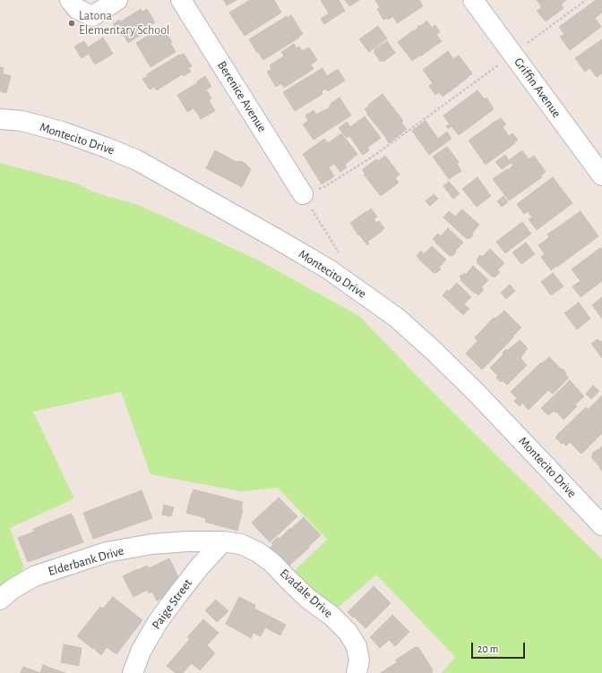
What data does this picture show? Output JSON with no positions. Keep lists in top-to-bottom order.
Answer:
{
  "streets": {
    "street": [
      "Griffin Avenue",
      "Berenice Avenue",
      "Montecito Drive",
      "Elderbank Drive",
      "Evadale Drive",
      "Paige Street"
    ]
  },
  "crossings": [
    ["Elderbank Drive", "Evadale Drive"],
    ["Elderbank Drive", "Paige Street"],
    ["Evadale Drive", "Paige Street"]
  ],
  "places": ["Latona Elementary School"],
  "scale_bar": "20 m"
}
